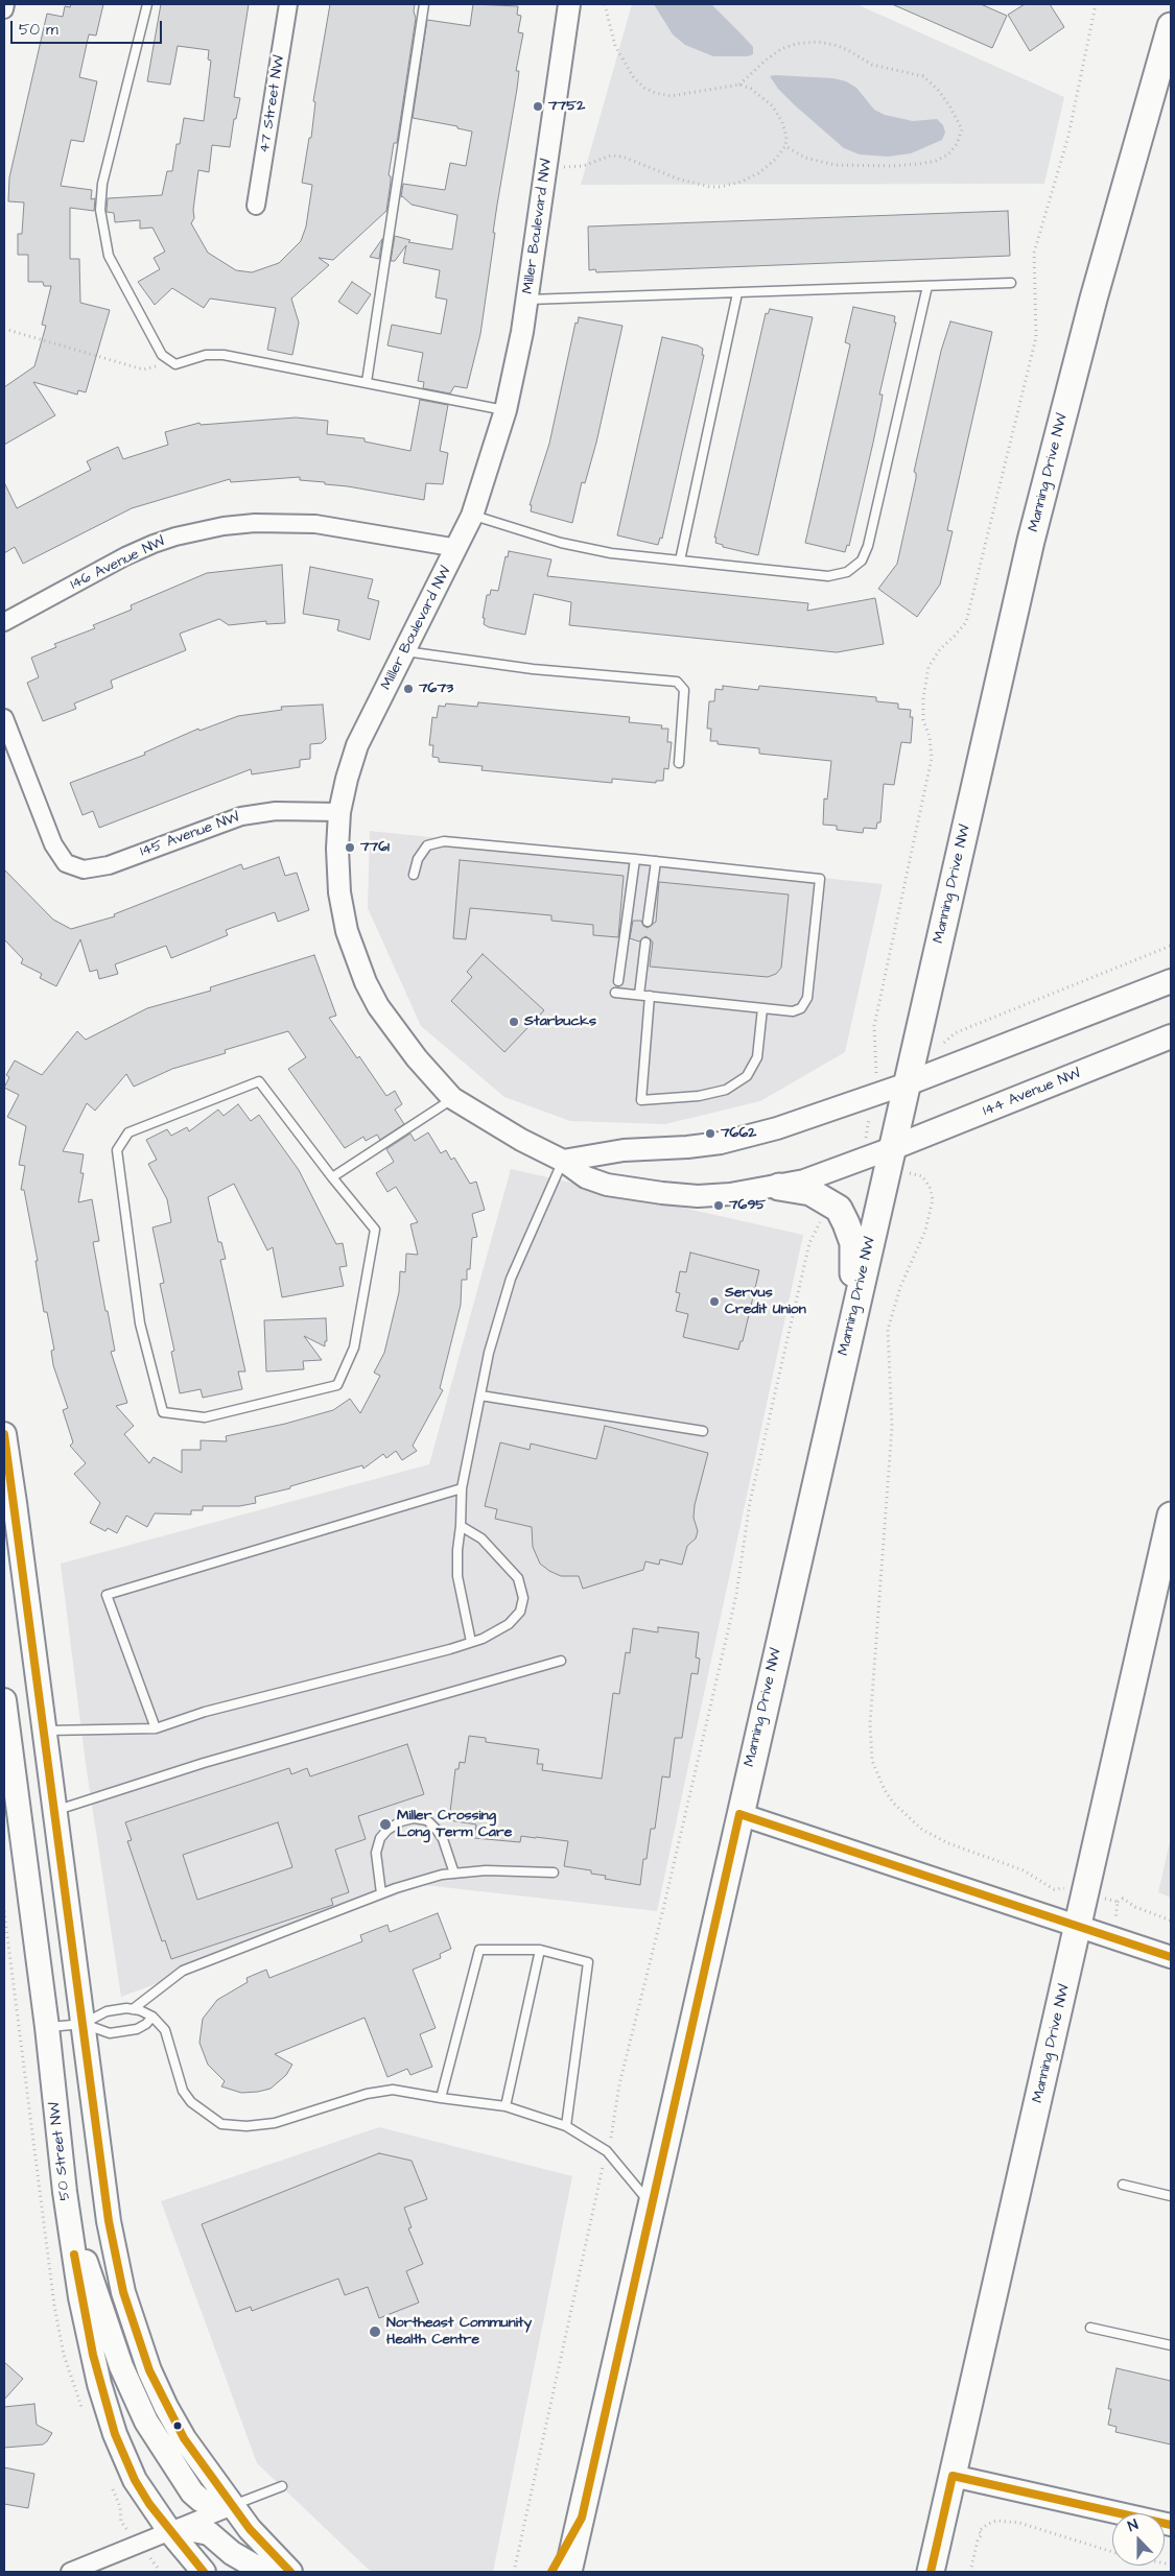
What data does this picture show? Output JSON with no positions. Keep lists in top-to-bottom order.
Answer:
{
  "streets": {
    "main road": ["Manning Drive NW", "144 Avenue NW", "50 Street NW"],
    "street": [
      "47 Street NW",
      "Miller Boulevard NW",
      "146 Avenue NW",
      "145 Avenue NW"
    ]
  },
  "crossings": [
    ["Miller Boulevard NW", "Manning Drive NW"],
    ["Miller Boulevard NW", "146 Avenue NW"],
    ["Miller Boulevard NW", "145 Avenue NW"],
    ["Miller Boulevard NW", "144 Avenue NW"],
    ["Manning Drive NW", "144 Avenue NW"]
  ],
  "places": [
    "7752",
    "7673",
    "7761",
    "Starbucks",
    "7662",
    "7695",
    "Servus Credit Union",
    "Miller Crossing Long Term Care",
    "Northeast Community Health Centre"
  ],
  "scale_bar": "50 m",
  "north": "top"
}
